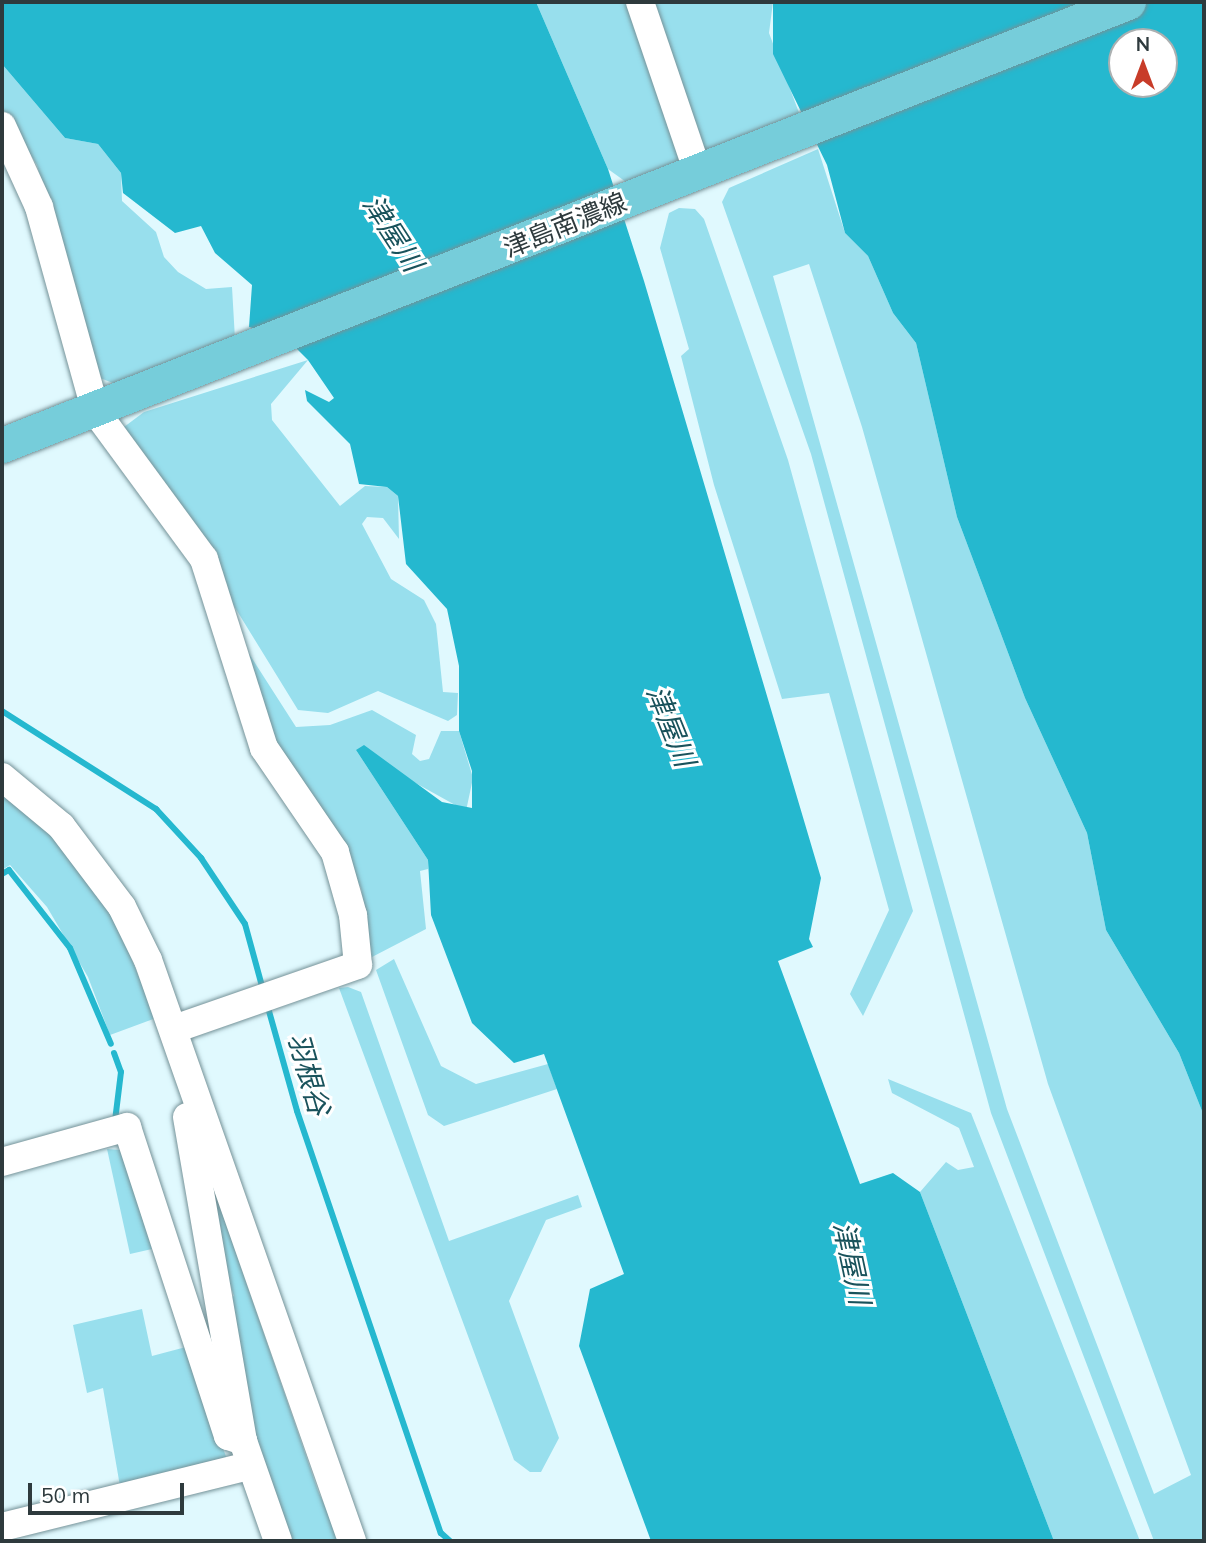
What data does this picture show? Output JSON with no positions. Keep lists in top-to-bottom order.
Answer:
{
  "streets": {
    "main road": ["津島南濃線"]
  },
  "water": ["津屋川", "羽根谷"],
  "scale_bar": "50 m",
  "north": "top"
}
